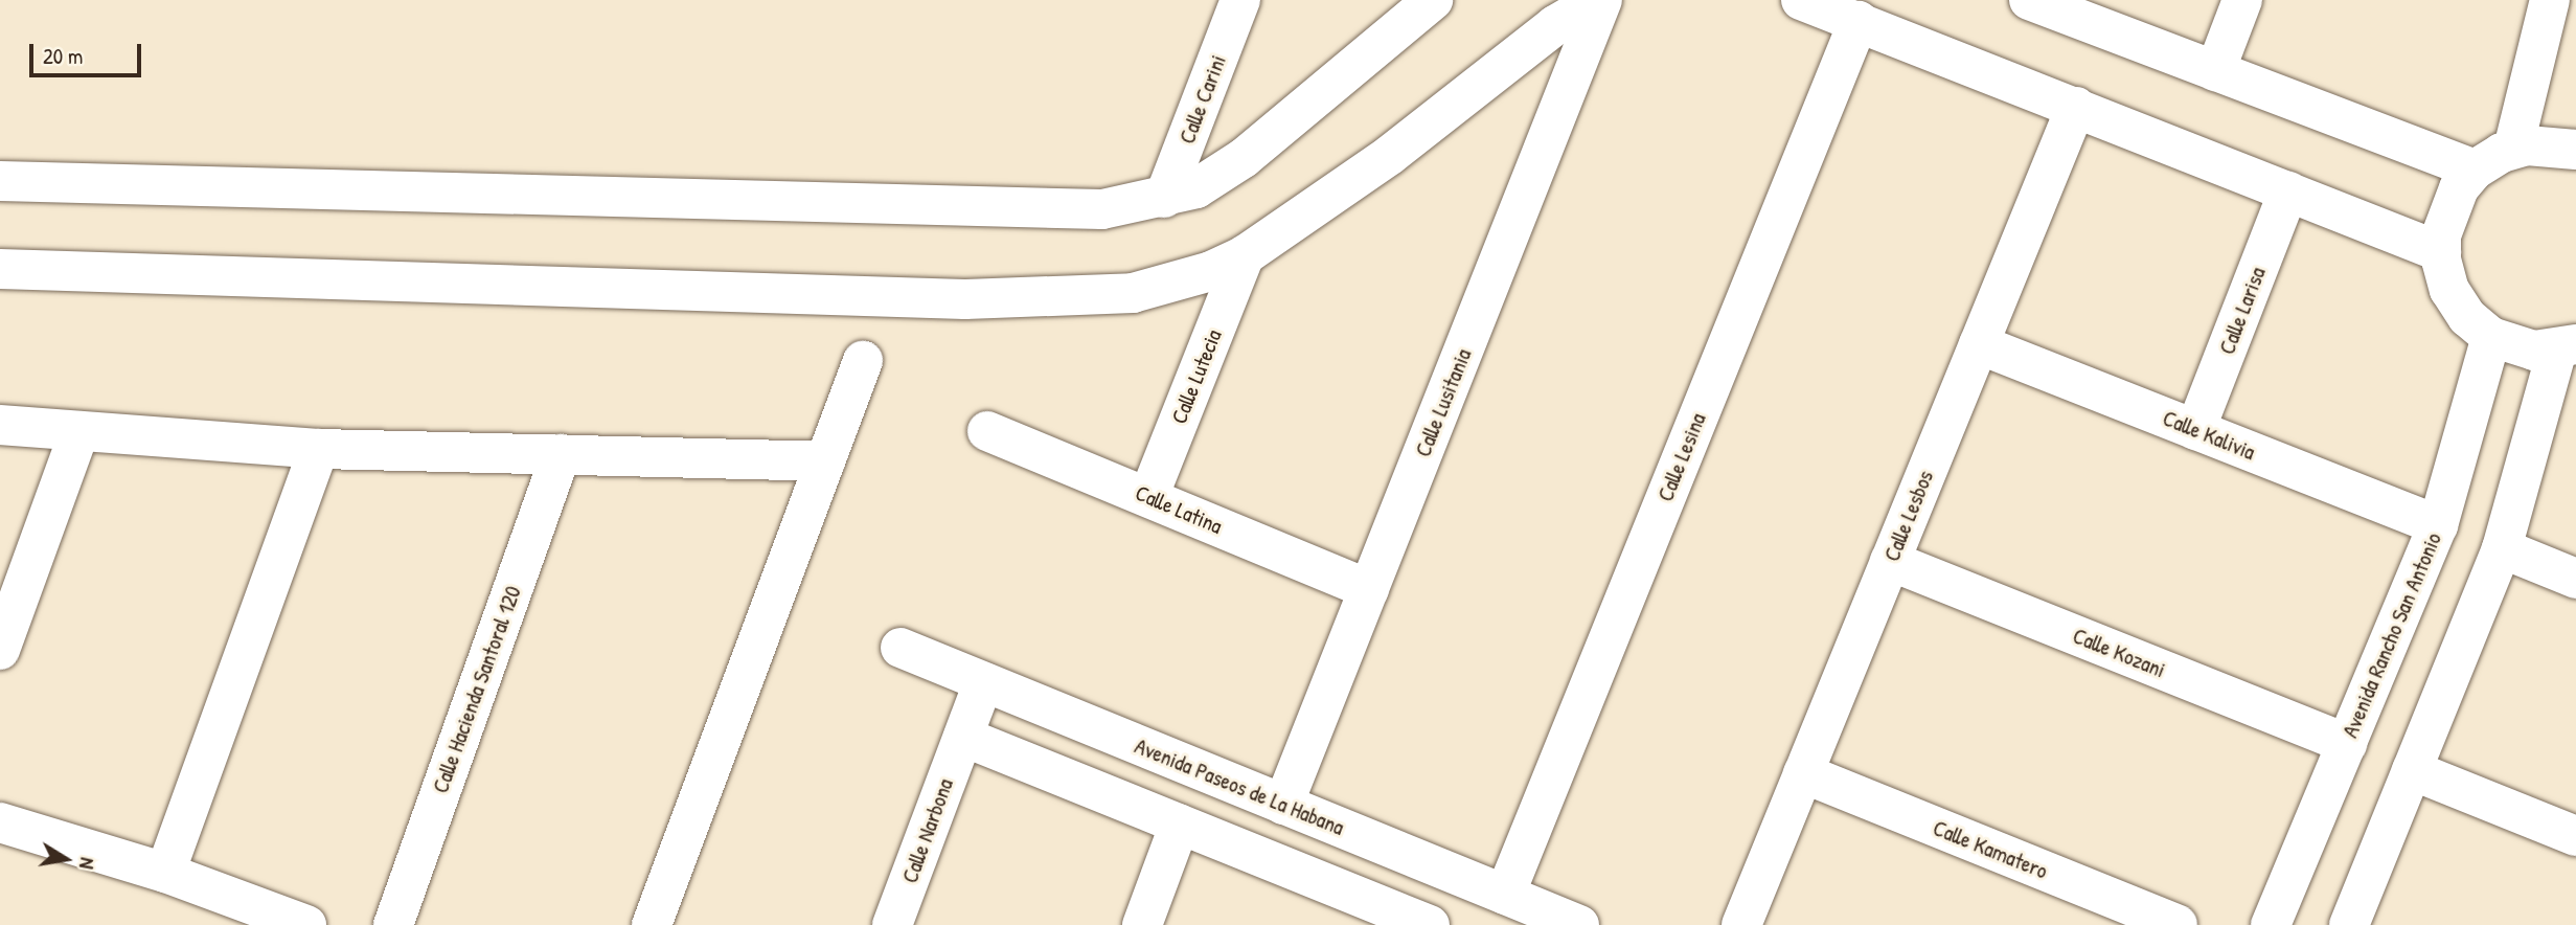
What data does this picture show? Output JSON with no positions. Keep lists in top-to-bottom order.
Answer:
{
  "streets": {
    "street": [
      "Calle Carini",
      "Calle Larisa",
      "Calle Lutecia",
      "Calle Lusitania",
      "Calle Kalivia",
      "Calle Lesina",
      "Calle Latina",
      "Calle Lesbos",
      "Avenida Rancho San Antonio",
      "Calle Kozani",
      "Calle Hacienda Santoral 120",
      "Avenida Paseos de La Habana",
      "Calle Narbona",
      "Calle Kamatero"
    ]
  },
  "crossings": [
    ["Calle Larisa", "Calle Kalivia"],
    ["Calle Lutecia", "Calle Latina"],
    ["Calle Lusitania", "Calle Latina"],
    ["Calle Lusitania", "Avenida Paseos de La Habana"],
    ["Calle Kalivia", "Calle Lesbos"],
    ["Calle Kalivia", "Avenida Rancho San Antonio"],
    ["Calle Lesina", "Avenida Paseos de La Habana"],
    ["Calle Lesbos", "Calle Kozani"],
    ["Calle Lesbos", "Calle Kamatero"],
    ["Avenida Rancho San Antonio", "Calle Kozani"],
    ["Avenida Paseos de La Habana", "Calle Narbona"]
  ],
  "scale_bar": "20 m",
  "north": "right"
}
